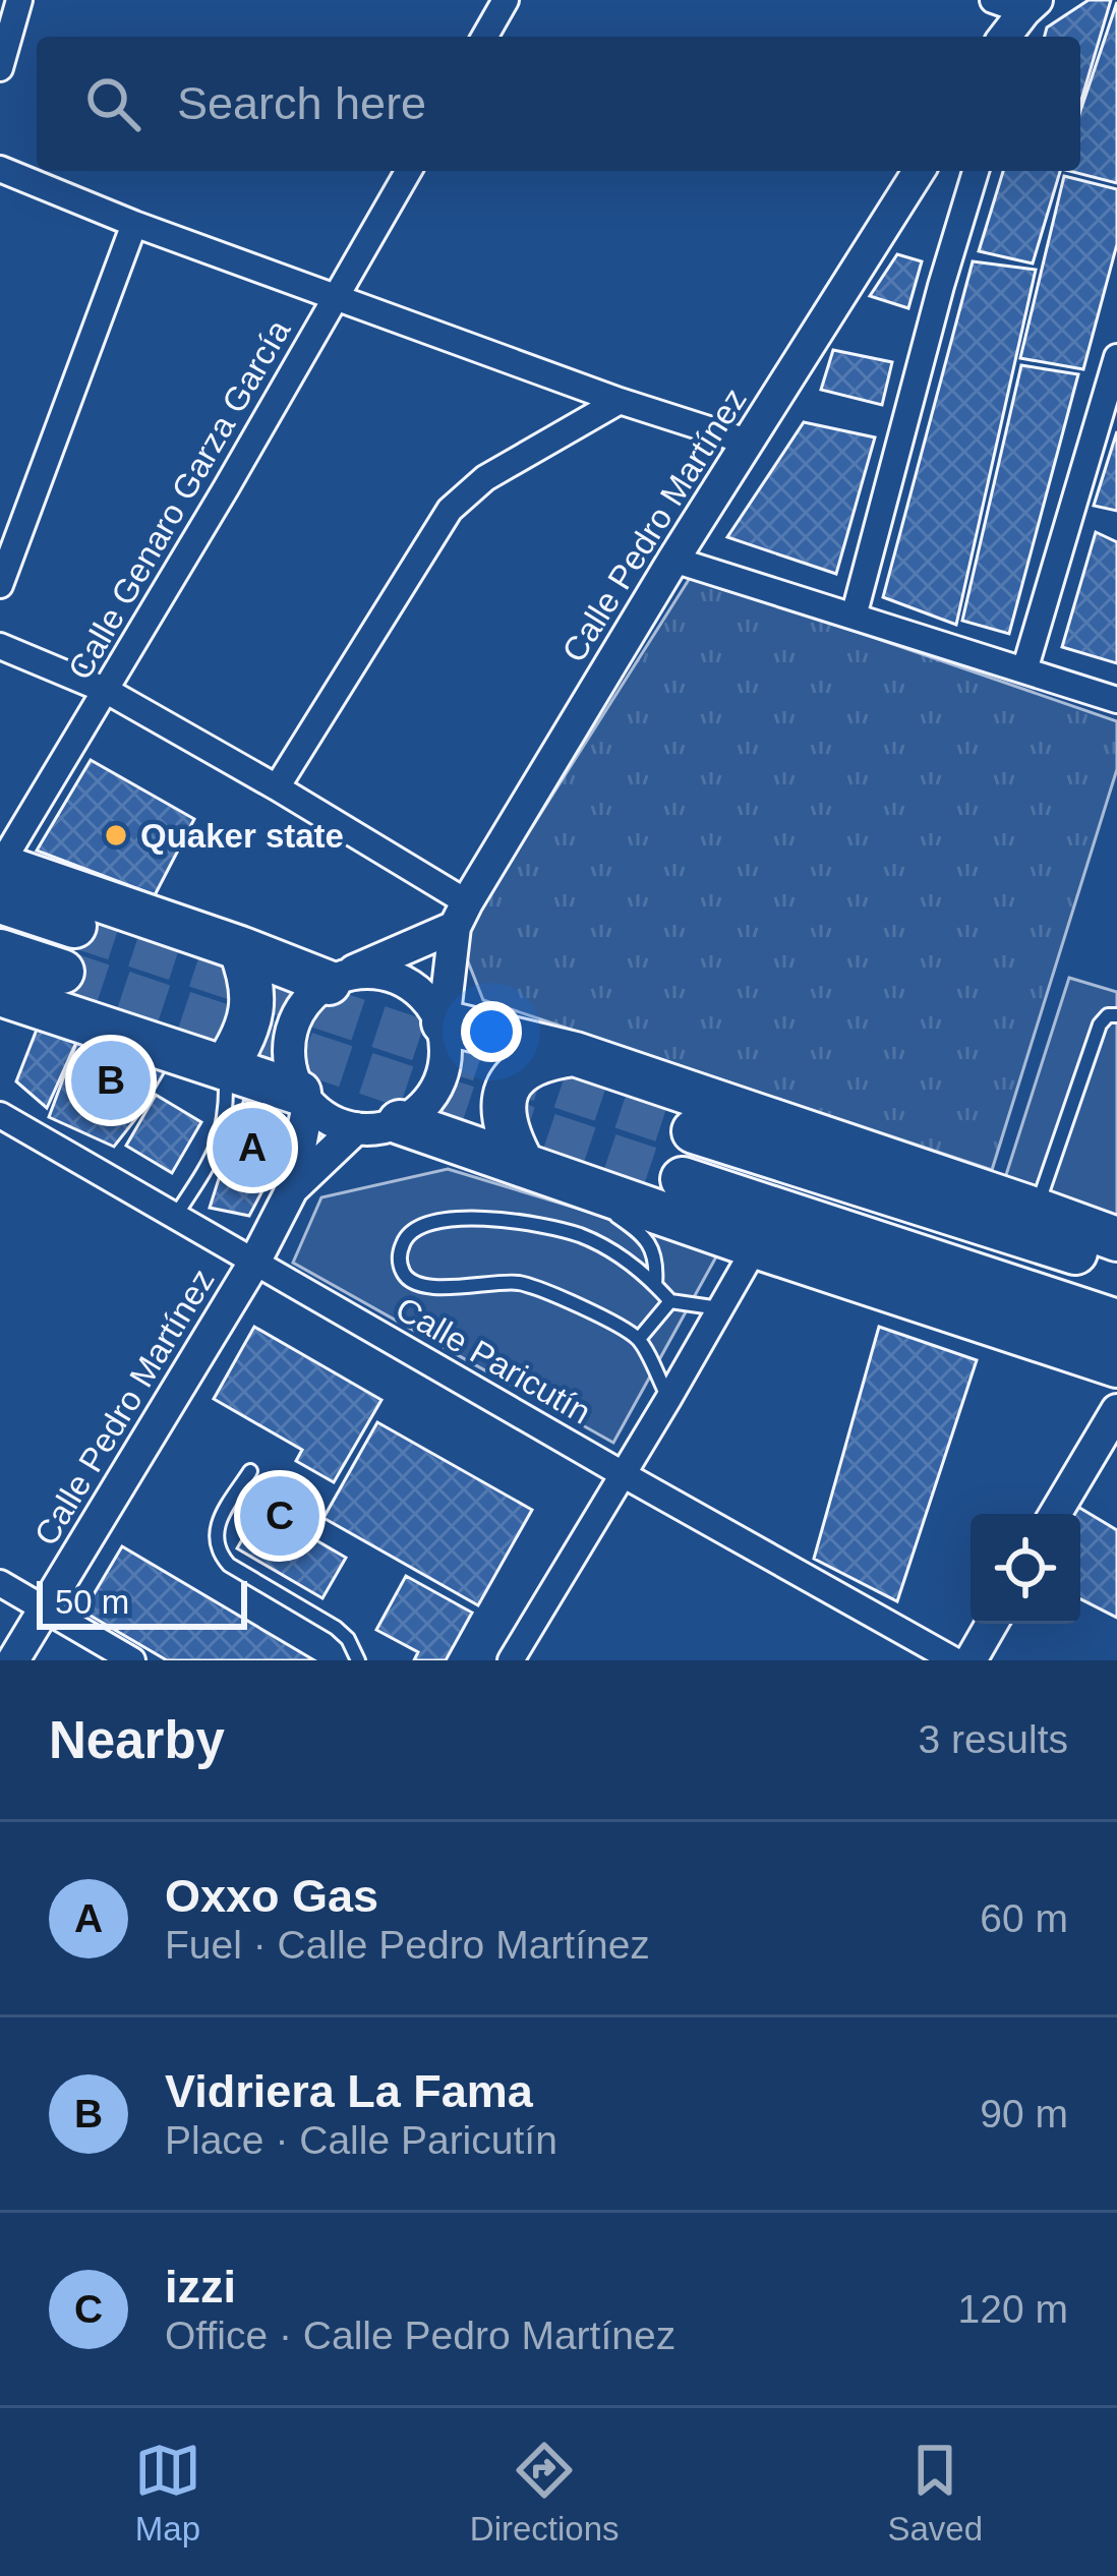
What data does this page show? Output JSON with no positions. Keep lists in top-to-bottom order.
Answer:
{
  "streets": {
    "street": ["Calle Genaro Garza García", "Calle Pedro Martínez", "Calle Paricutín"]
  },
  "crossings": [
    ["Calle Pedro Martínez", "Calle Paricutín"]
  ],
  "places": ["Quaker state"],
  "scale_bar": "50 m",
  "page": {
    "search": "Search here",
    "pins": ["B", "A", "C"],
    "scale": "50 m",
    "heading": ["Nearby", "3 results"],
    "list": [
      {
        "mark": "A",
        "name": "Oxxo Gas",
        "note": "Fuel · Calle Pedro Martínez",
        "value": "60 m"
      },
      {
        "mark": "B",
        "name": "Vidriera La Fama",
        "note": "Place · Calle Paricutín",
        "value": "90 m"
      },
      {
        "mark": "C",
        "name": "izzi",
        "note": "Office · Calle Pedro Martínez",
        "value": "120 m"
      }
    ],
    "nav": ["Map", "Directions", "Saved"]
  }
}
